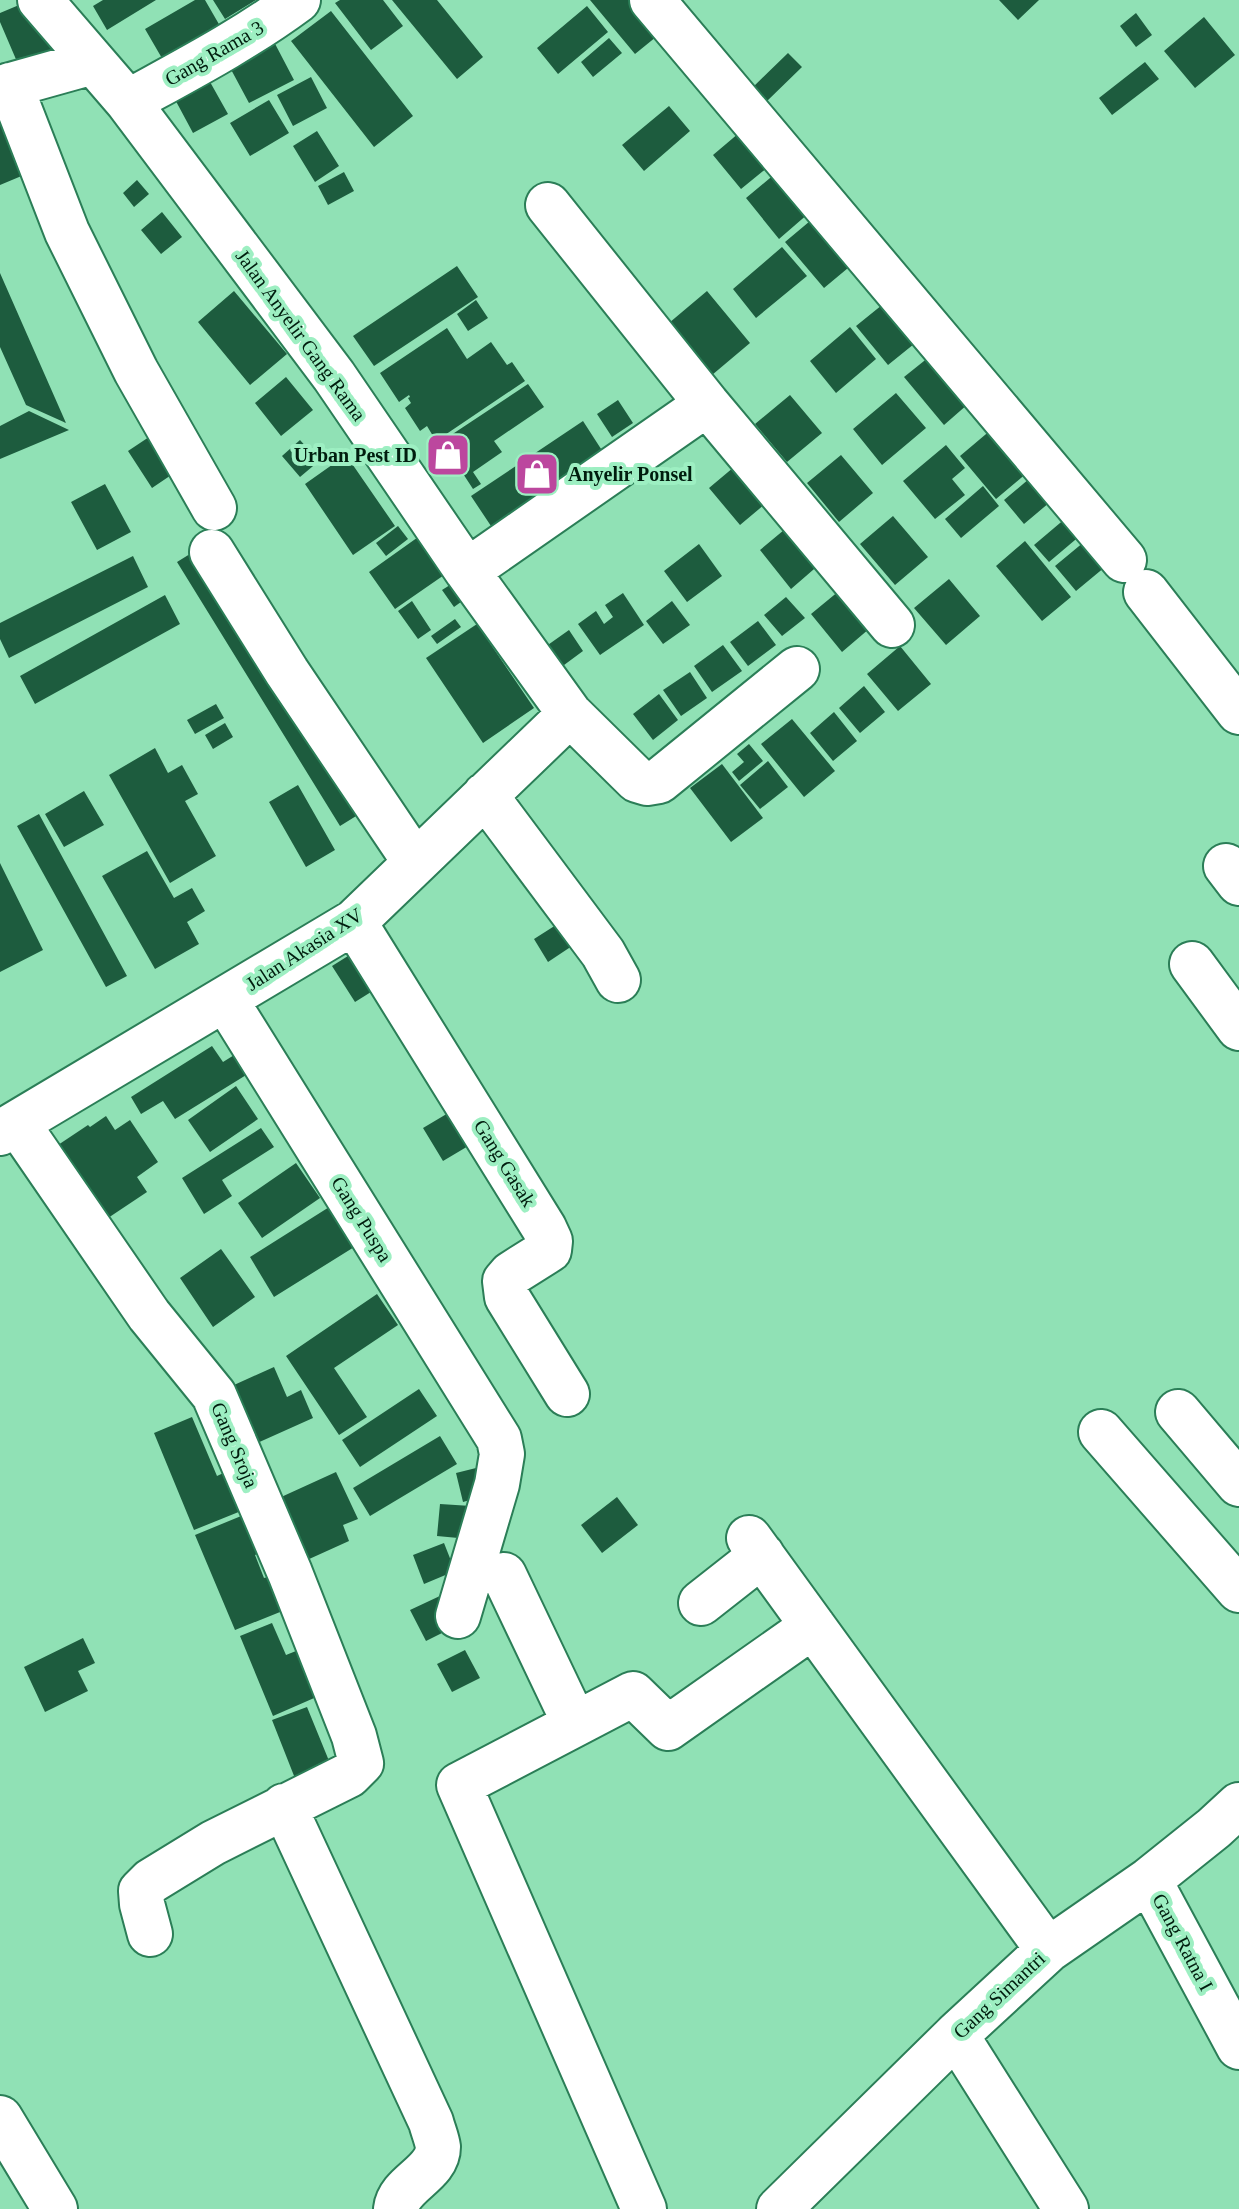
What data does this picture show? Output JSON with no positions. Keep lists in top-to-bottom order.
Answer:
{
  "streets": {
    "street": [
      "Gang Rama 3",
      "Jalan Anyelir Gang Rama",
      "Jalan Akasia XV",
      "Gang Gasak",
      "Gang Puspa",
      "Gang Sroja",
      "Gang Ratna I",
      "Gang Simantri"
    ]
  },
  "crossings": [
    ["Gang Rama 3", "Jalan Anyelir Gang Rama"],
    ["Jalan Anyelir Gang Rama", "Jalan Akasia XV"],
    ["Jalan Akasia XV", "Gang Gasak"],
    ["Jalan Akasia XV", "Gang Puspa"],
    ["Jalan Akasia XV", "Gang Sroja"],
    ["Gang Ratna I", "Gang Simantri"]
  ],
  "places": {
    "shop": ["Urban Pest ID", "Anyelir Ponsel"]
  }
}
